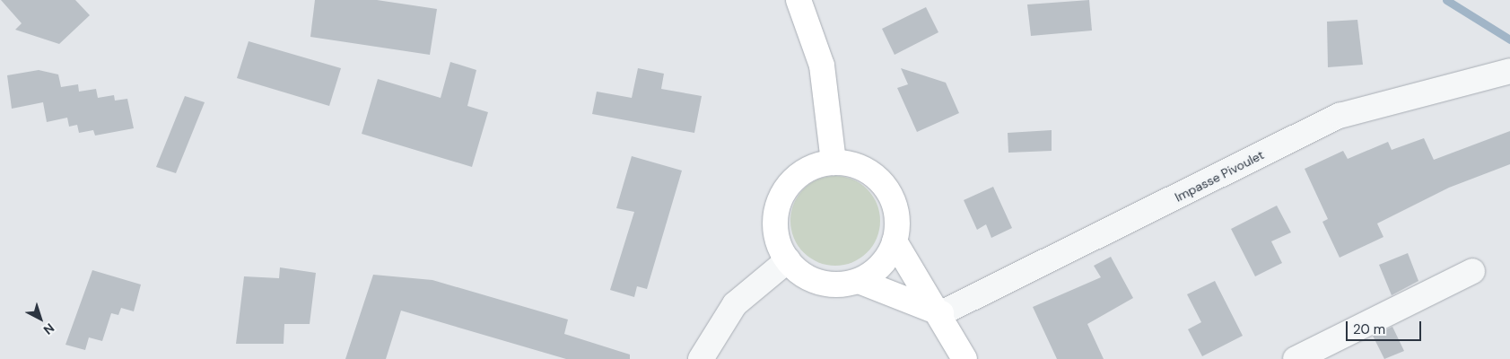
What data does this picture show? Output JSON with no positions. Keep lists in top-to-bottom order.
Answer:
{
  "streets": {
    "street": ["Impasse Pivoulet"]
  },
  "scale_bar": "20 m",
  "north": "bottom right"
}
